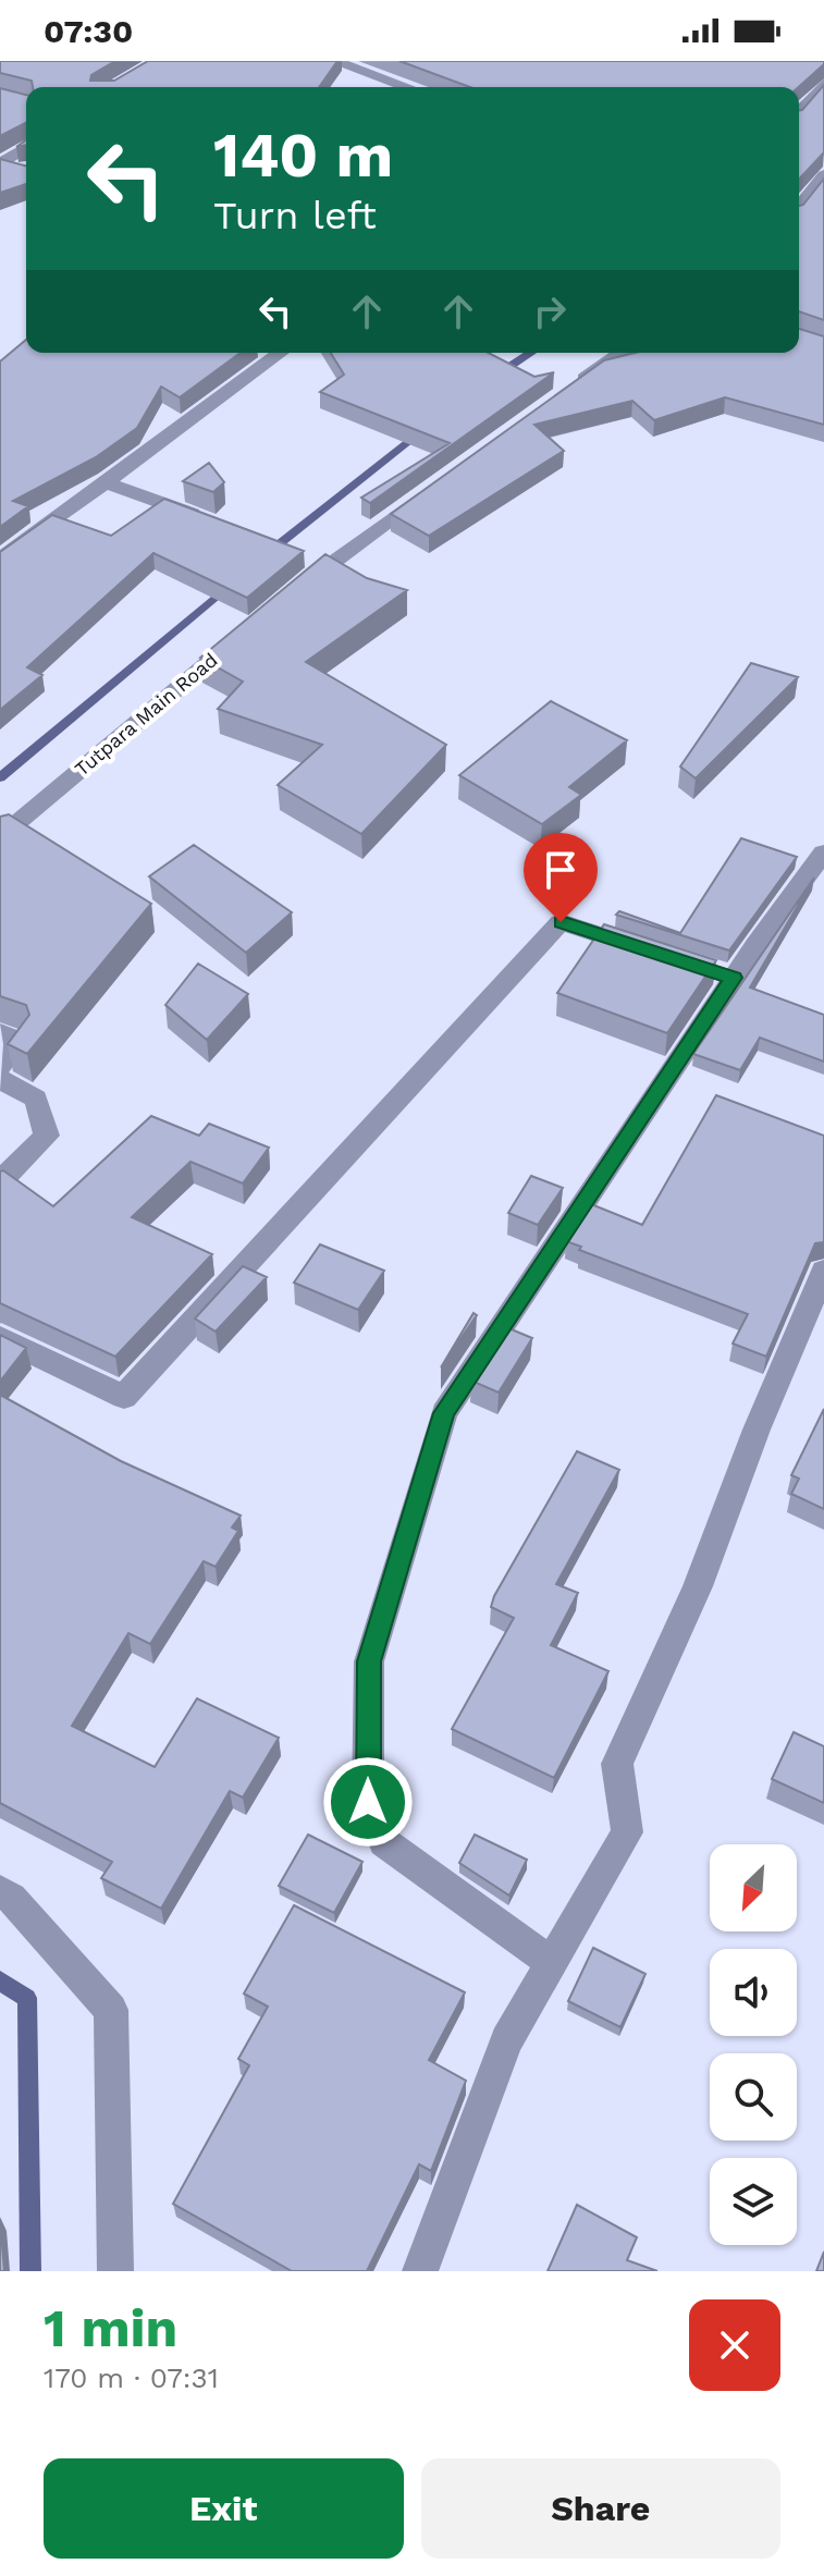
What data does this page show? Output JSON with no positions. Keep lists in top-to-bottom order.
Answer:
{
  "streets": {
    "street": ["Tutpara Main Road"]
  },
  "north": "bottom left",
  "page": {
    "status": "07:30",
    "turn": ["140 m", "Turn left"],
    "heading": ["1 min", "170 m · 07:31"],
    "buttons": ["Exit", "Share"]
  }
}
